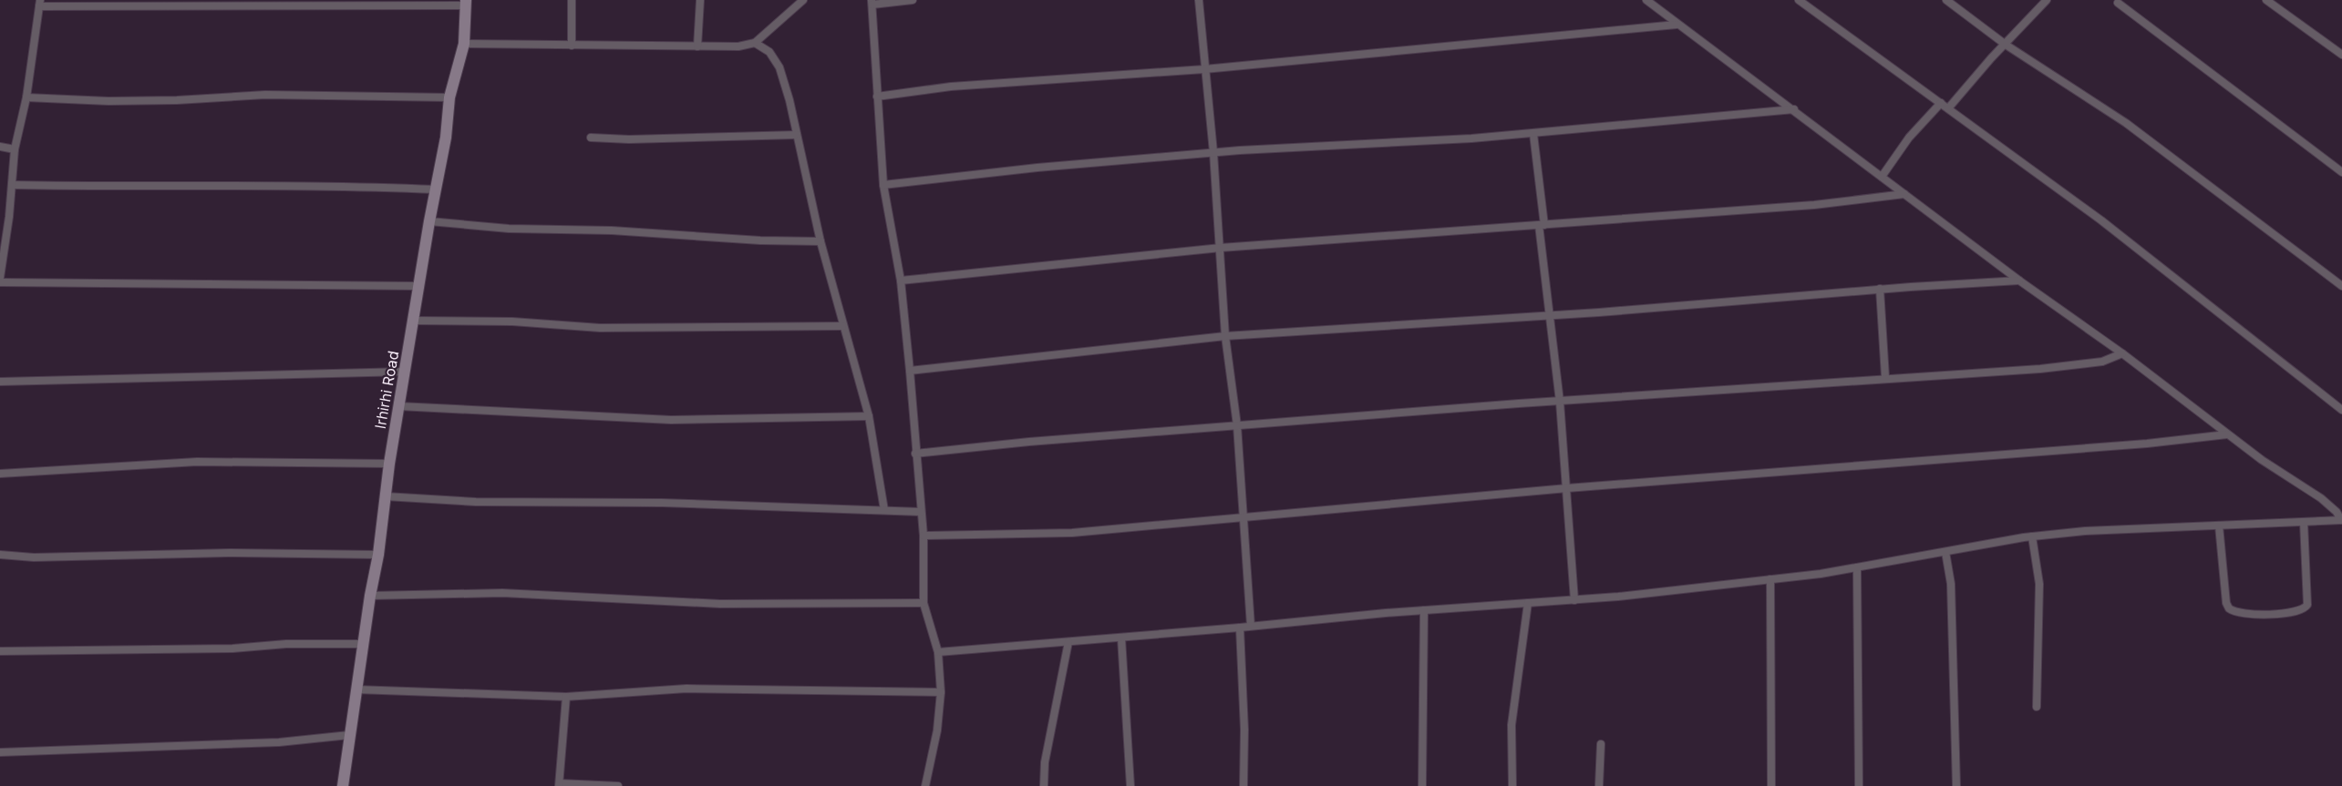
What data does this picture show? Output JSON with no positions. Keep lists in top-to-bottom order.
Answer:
{
  "streets": {
    "street": ["Irhirhi Road"]
  }
}
